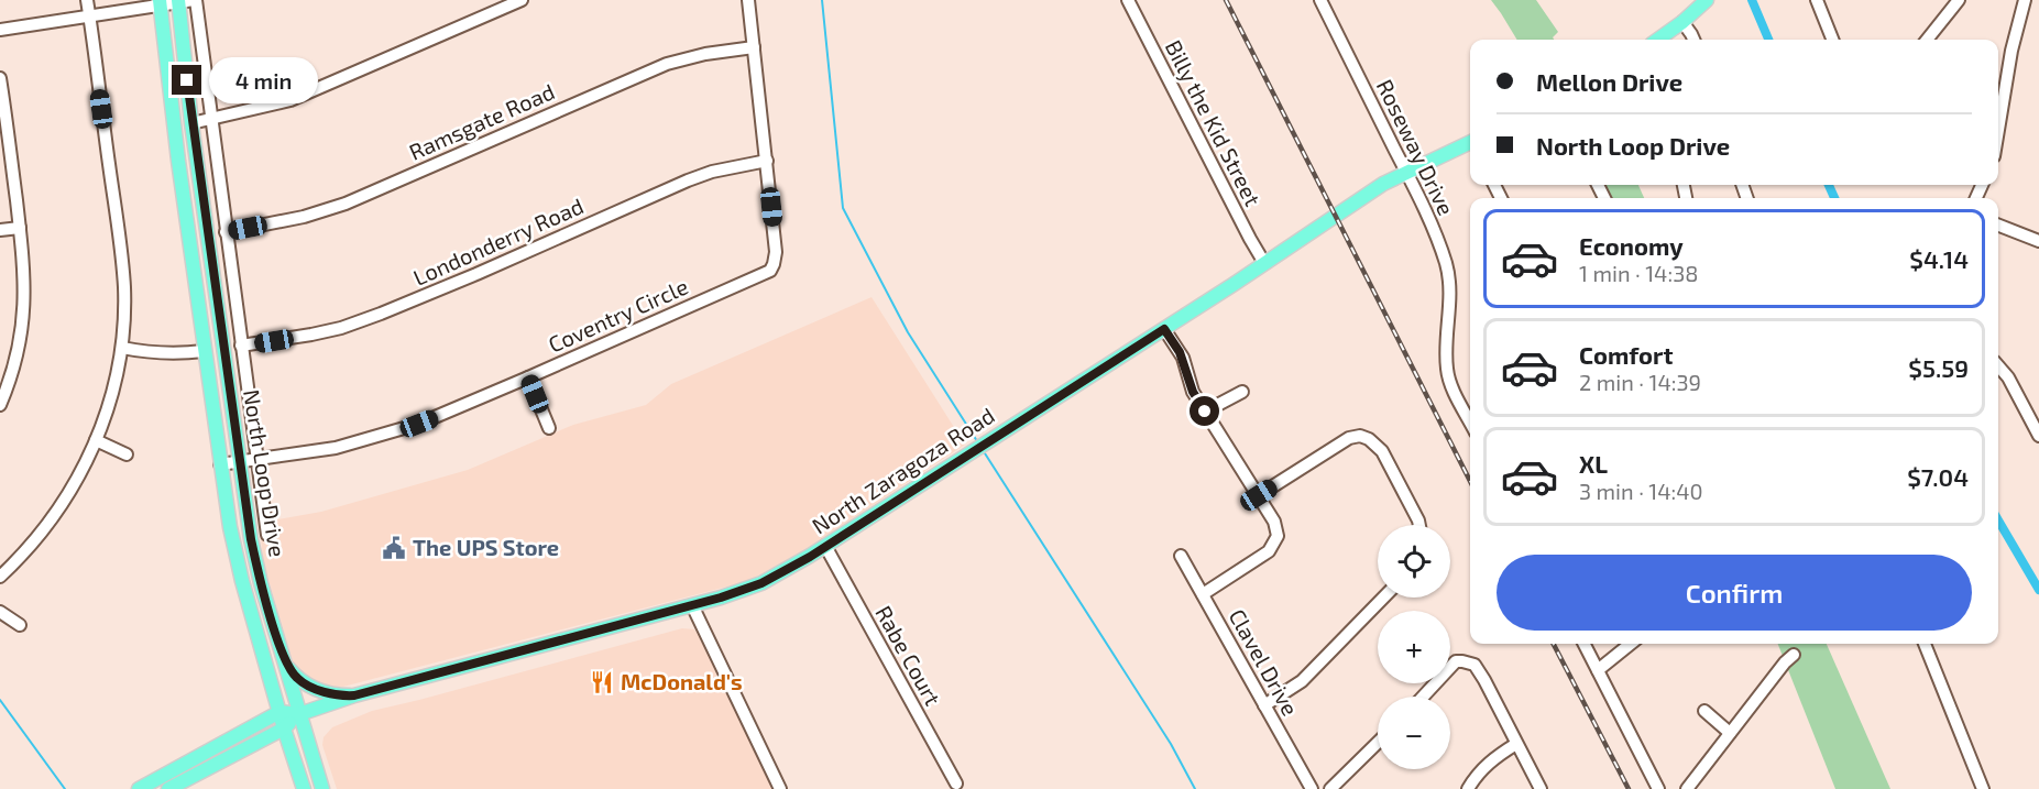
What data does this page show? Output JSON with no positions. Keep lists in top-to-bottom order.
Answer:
{
  "streets": {
    "main road": ["North Zaragoza Road", "North Loop Drive"],
    "street": [
      "Ramsgate Road",
      "Billy the Kid Street",
      "Roseway Drive",
      "Londonderry Road",
      "Coventry Circle",
      "Rabe Court",
      "Clavel Drive"
    ]
  },
  "crossings": [
    ["Ramsgate Road", "Coventry Circle"],
    ["Billy the Kid Street", "North Zaragoza Road"],
    ["Roseway Drive", "North Zaragoza Road"],
    ["Londonderry Road", "Coventry Circle"],
    ["Coventry Circle", "North Loop Drive"],
    ["North Zaragoza Road", "North Loop Drive"],
    ["North Zaragoza Road", "Rabe Court"]
  ],
  "places": {
    "public building": ["The UPS Store"],
    "restaurant": ["McDonald's"]
  },
  "page": {
    "banner": ["Mellon Drive", "North Loop Drive"],
    "bubble": "4 min",
    "list": [
      {
        "name": "Economy",
        "note": "1 min · 14:38",
        "value": "$4.14"
      },
      {
        "name": "Comfort",
        "note": "2 min · 14:39",
        "value": "$5.59"
      },
      {
        "name": "XL",
        "note": "3 min · 14:40",
        "value": "$7.04"
      }
    ],
    "map_buttons": ["+", "−"],
    "buttons": "Confirm"
  }
}
